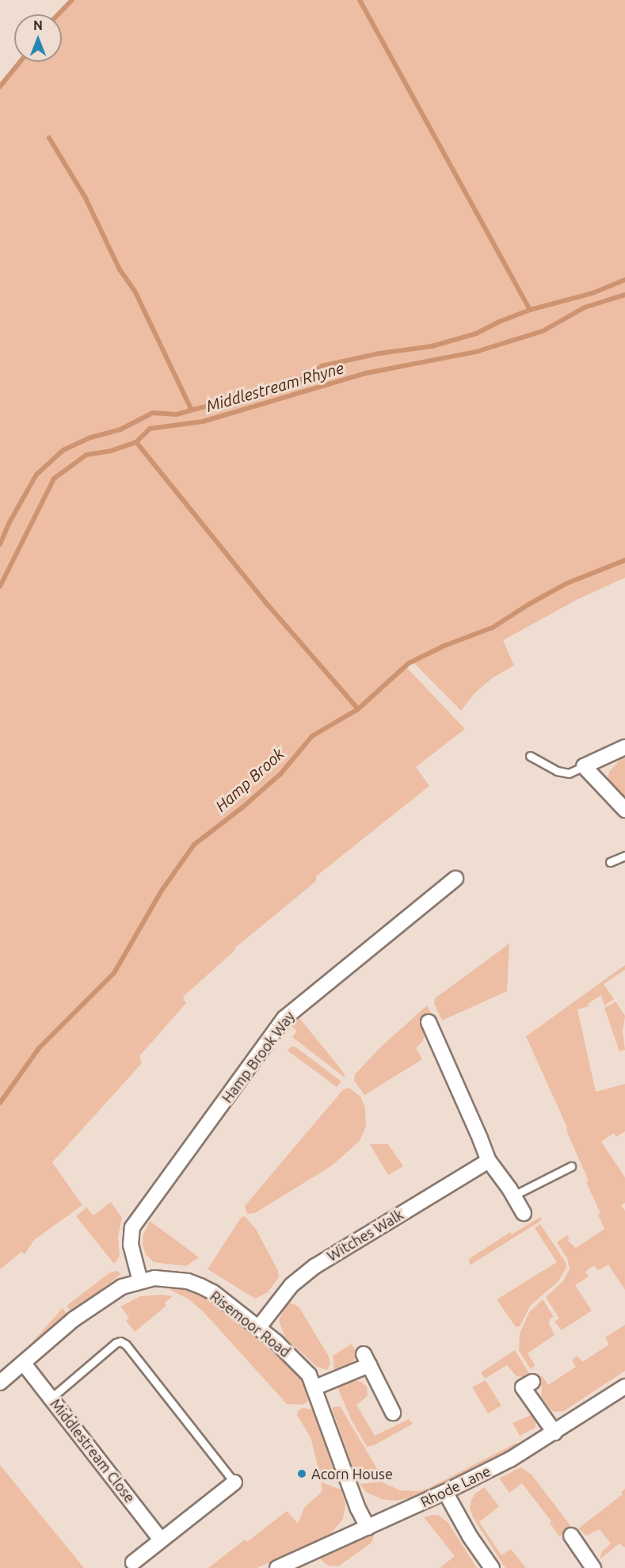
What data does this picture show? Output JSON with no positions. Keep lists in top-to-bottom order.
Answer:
{
  "streets": {
    "street": [
      "Hamp Brook Way",
      "Witches Walk",
      "Risemoor Road",
      "Middlestream Close",
      "Rhode Lane"
    ]
  },
  "crossings": [
    ["Hamp Brook Way", "Risemoor Road"],
    ["Witches Walk", "Risemoor Road"],
    ["Risemoor Road", "Middlestream Close"],
    ["Risemoor Road", "Rhode Lane"]
  ],
  "water": ["Middlestream Rhyne", "Hamp Brook"],
  "places": ["Acorn House"],
  "north": "top"
}
